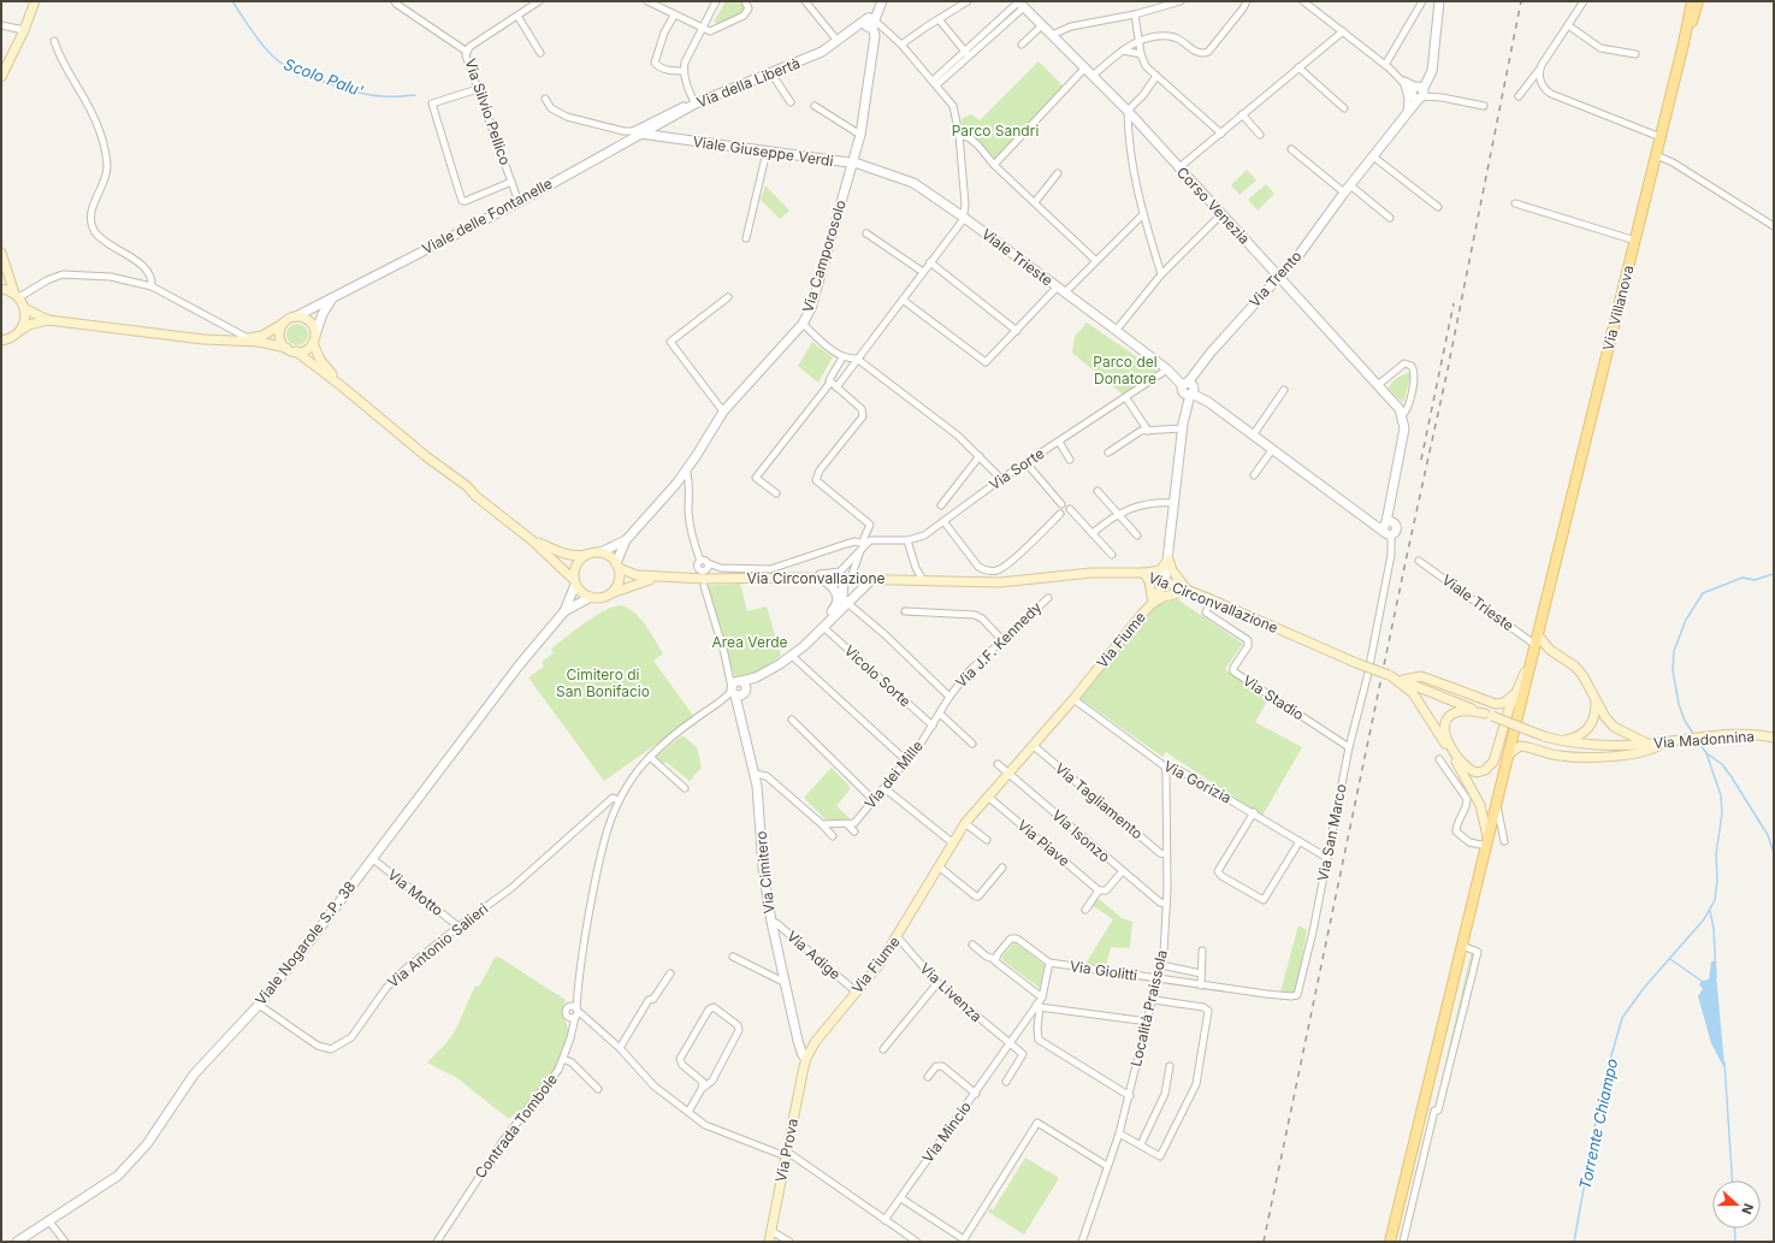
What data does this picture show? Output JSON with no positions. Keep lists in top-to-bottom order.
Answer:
{
  "streets": {
    "main road": [
      "Via Villanova",
      "Via Circonvallazione",
      "Via Fiume",
      "Via Madonnina",
      "Via Prova"
    ],
    "street": [
      "Via della Libertà",
      "Via Silvio Pellico",
      "Viale Giuseppe Verdi",
      "Corso Venezia",
      "Viale delle Fontanelle",
      "Via Camporosolo",
      "Viale Trieste",
      "Via Trento",
      "Via Sorte",
      "Via J.F. Kennedy",
      "Vicolo Sorte",
      "Via Stadio",
      "Via dei Mille",
      "Via Gorizia",
      "Via Tagliamento",
      "Via San Marco",
      "Via Isonzo",
      "Via Piave",
      "Via Cimitero",
      "Via Motto",
      "Viale Nogarole S.P. 38",
      "Via Antonio Salieri",
      "Via Adige",
      "Via Giolitti",
      "Via Livenza",
      "Località Praissola",
      "Contrada Tombole",
      "Via Mincio"
    ]
  },
  "crossings": [
    ["Via della Libertà", "Viale Giuseppe Verdi"],
    ["Via della Libertà", "Viale delle Fontanelle"],
    ["Via della Libertà", "Via Camporosolo"],
    ["Via Silvio Pellico", "Viale delle Fontanelle"],
    ["Viale Giuseppe Verdi", "Viale delle Fontanelle"],
    ["Viale Giuseppe Verdi", "Via Camporosolo"],
    ["Viale Giuseppe Verdi", "Viale Trieste"],
    ["Corso Venezia", "Via Trento"],
    ["Via Camporosolo", "Viale Trieste"],
    ["Via Camporosolo", "Via Circonvallazione"],
    ["Viale Trieste", "Via Trento"],
    ["Viale Trieste", "Via Villanova"],
    ["Viale Trieste", "Via Sorte"],
    ["Viale Trieste", "Via Fiume"],
    ["Viale Trieste", "Via San Marco"],
    ["Via Trento", "Via Fiume"],
    ["Via Circonvallazione", "Via Fiume"],
    ["Via Circonvallazione", "Via Stadio"],
    ["Via Circonvallazione", "Via Madonnina"],
    ["Via Fiume", "Via Gorizia"],
    ["Via Fiume", "Via Tagliamento"],
    ["Via Fiume", "Via Isonzo"],
    ["Via Fiume", "Via Piave"],
    ["Via Fiume", "Via Cimitero"],
    ["Via Fiume", "Via Adige"],
    ["Via Fiume", "Via Livenza"],
    ["Via Fiume", "Via Prova"],
    ["Via J.F. Kennedy", "Via dei Mille"],
    ["Vicolo Sorte", "Via dei Mille"],
    ["Via Stadio", "Via San Marco"],
    ["Via Gorizia", "Via San Marco"],
    ["Via Gorizia", "Località Praissola"],
    ["Via Tagliamento", "Località Praissola"],
    ["Via San Marco", "Via Giolitti"],
    ["Via Isonzo", "Località Praissola"],
    ["Via Cimitero", "Via Adige"],
    ["Via Cimitero", "Via Prova"],
    ["Via Motto", "Viale Nogarole S.P. 38"],
    ["Via Motto", "Via Antonio Salieri"],
    ["Viale Nogarole S.P. 38", "Via Antonio Salieri"],
    ["Via Giolitti", "Località Praissola"],
    ["Via Livenza", "Via Mincio"]
  ],
  "water": ["Scolo Palu'", "Torrente Chiampo"],
  "parks": [
    "Parco Sandri",
    "Parco del Donatore",
    "Area Verde",
    "Cimitero di San Bonifacio"
  ],
  "north": "right"
}
